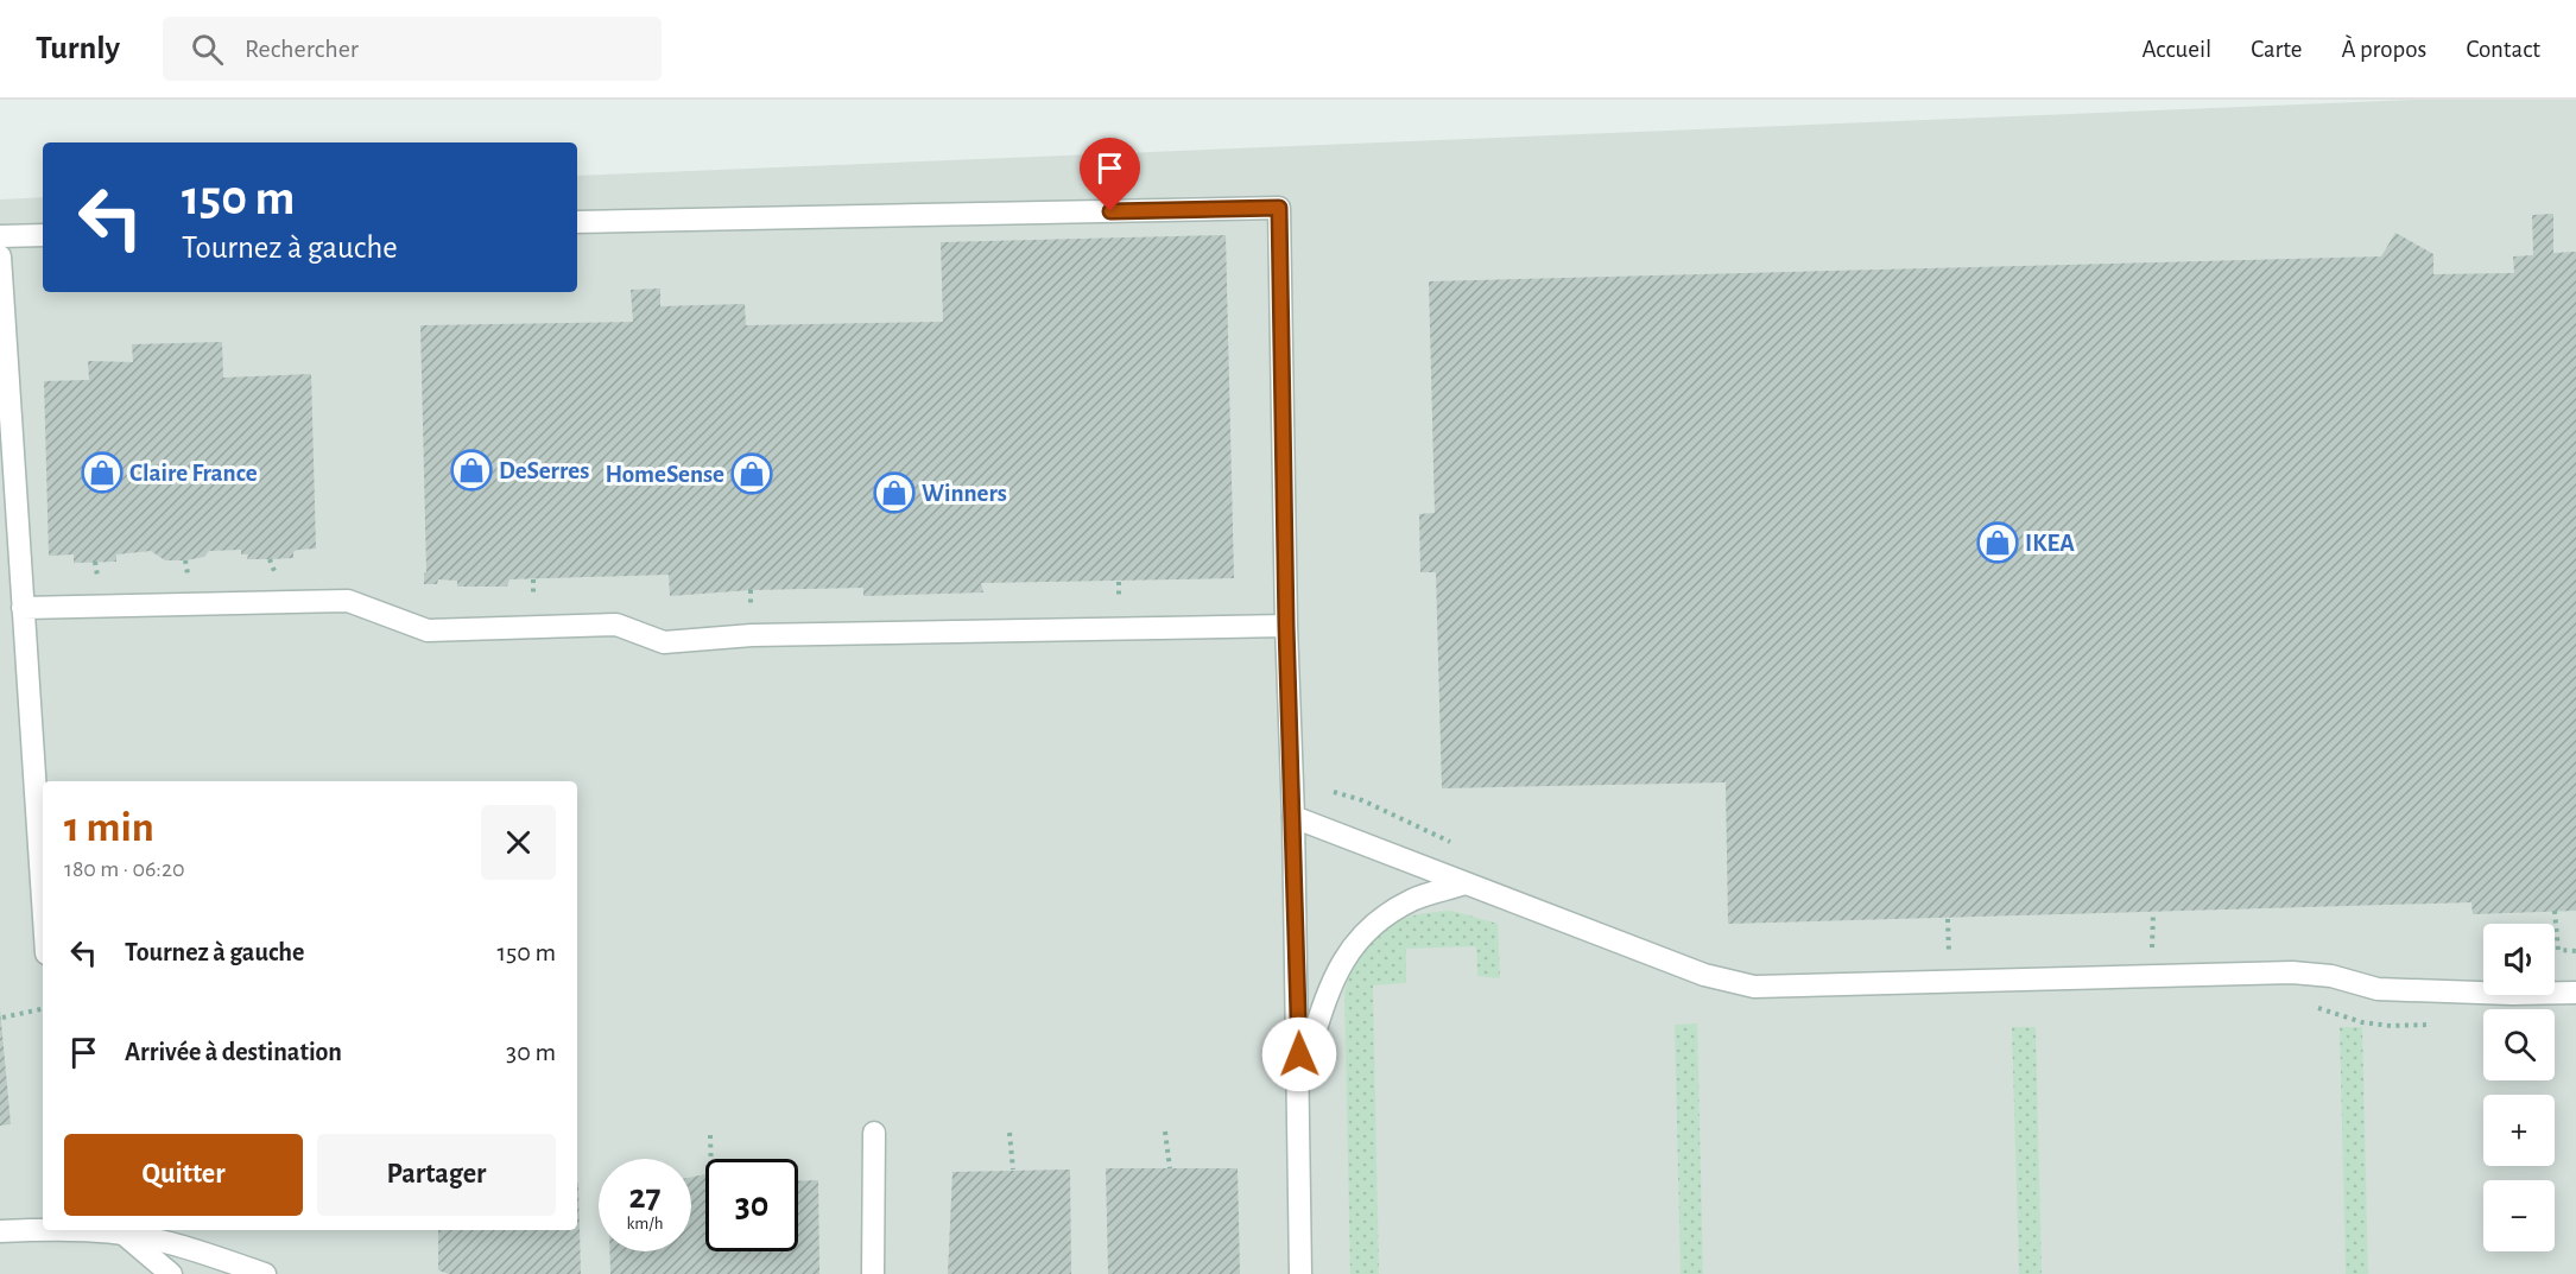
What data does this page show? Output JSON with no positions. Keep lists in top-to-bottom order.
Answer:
{
  "places": {
    "shop": [
      "DeSerres",
      "Claire France",
      "HomeSense",
      "Winners",
      "IKEA"
    ]
  },
  "page": {
    "header": "Turnly",
    "search": "Rechercher",
    "nav": [
      "Accueil",
      "Carte",
      "À propos",
      "Contact"
    ],
    "turn": ["150 m", "Tournez à gauche"],
    "heading": ["1 min", "180 m · 06:20"],
    "list": [
      {
        "name": "Tournez à gauche",
        "value": "150 m"
      },
      {
        "name": "Arrivée à destination",
        "value": "30 m"
      }
    ],
    "map_buttons": ["+", "−"],
    "buttons": ["Quitter", "Partager"],
    "speed": "27 km/h",
    "limit": "30"
  }
}
